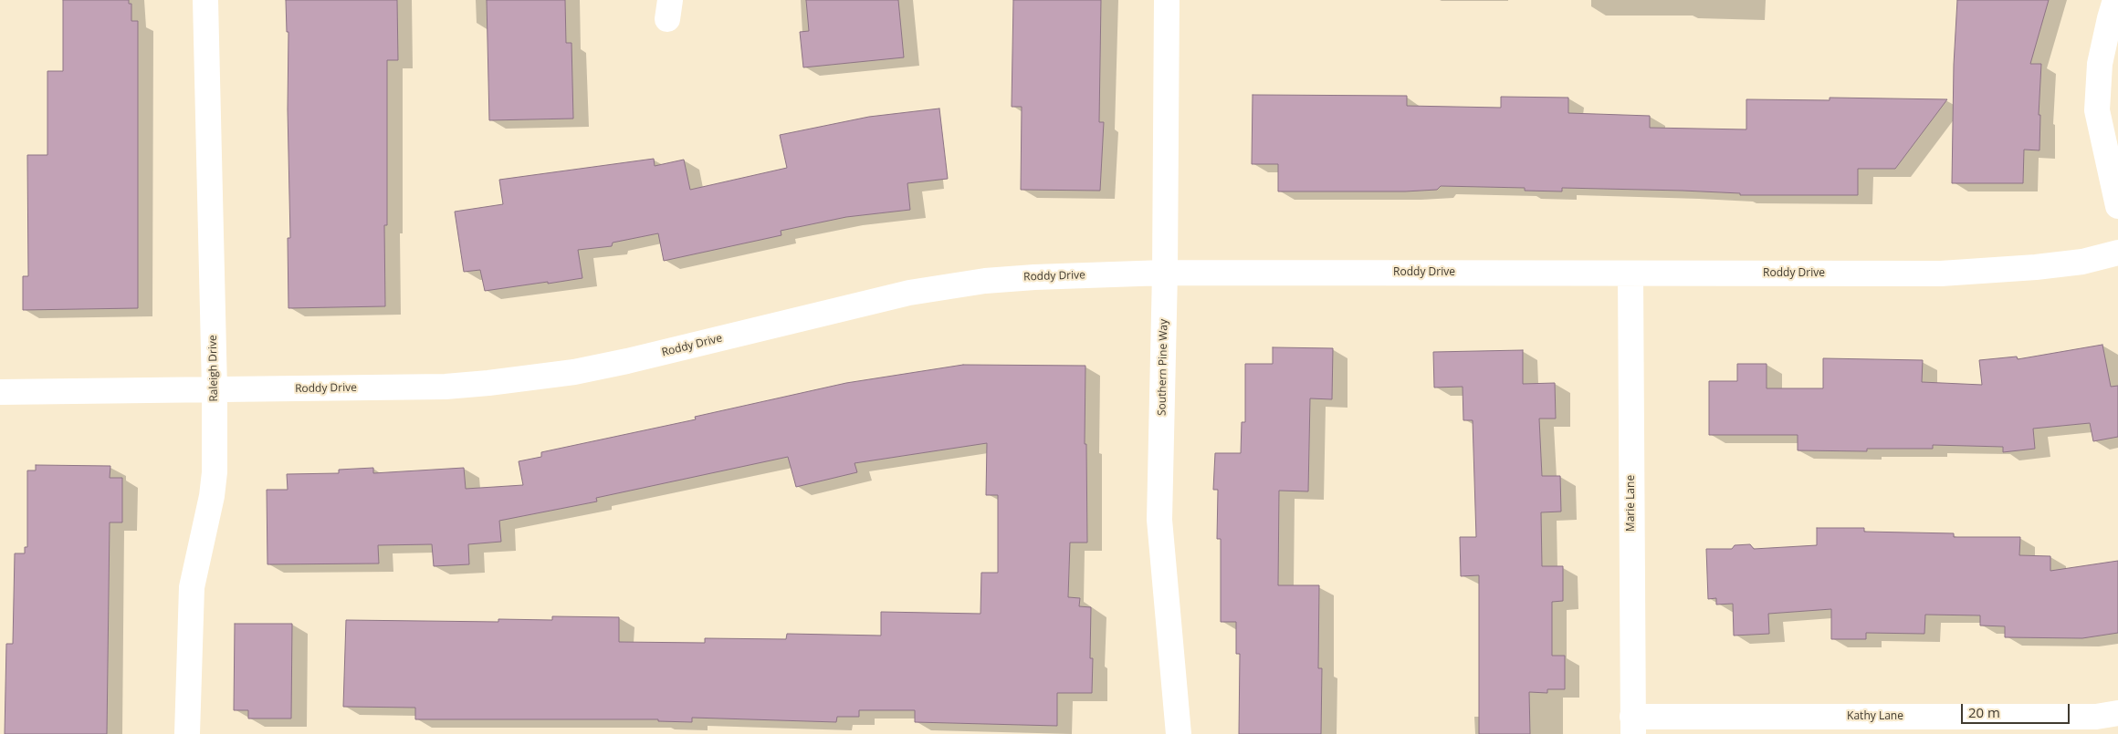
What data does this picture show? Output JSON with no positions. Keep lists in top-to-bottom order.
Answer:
{
  "streets": {
    "street": [
      "Roddy Drive",
      "Southern Pine Way",
      "Raleigh Drive",
      "Marie Lane",
      "Kathy Lane"
    ]
  },
  "crossings": [
    ["Roddy Drive", "Southern Pine Way"],
    ["Roddy Drive", "Raleigh Drive"],
    ["Roddy Drive", "Marie Lane"],
    ["Marie Lane", "Kathy Lane"]
  ],
  "scale_bar": "20 m"
}
